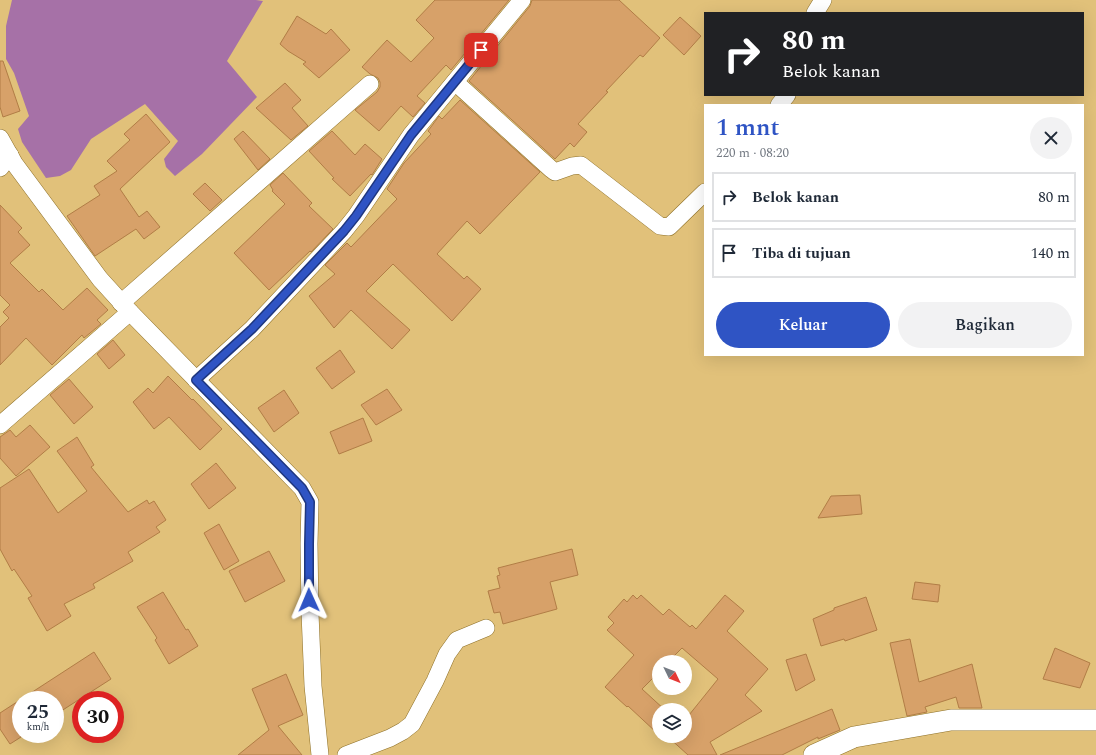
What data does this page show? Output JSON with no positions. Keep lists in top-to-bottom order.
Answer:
{
  "north": "bottom right",
  "page": {
    "turn": ["80 m", "Belok kanan"],
    "heading": ["1 mnt", "220 m · 08:20"],
    "list": [
      {
        "name": "Belok kanan",
        "value": "80 m"
      },
      {
        "name": "Tiba di tujuan",
        "value": "140 m"
      }
    ],
    "buttons": ["Keluar", "Bagikan"],
    "speed": "25 km/h",
    "limit": "30"
  }
}
